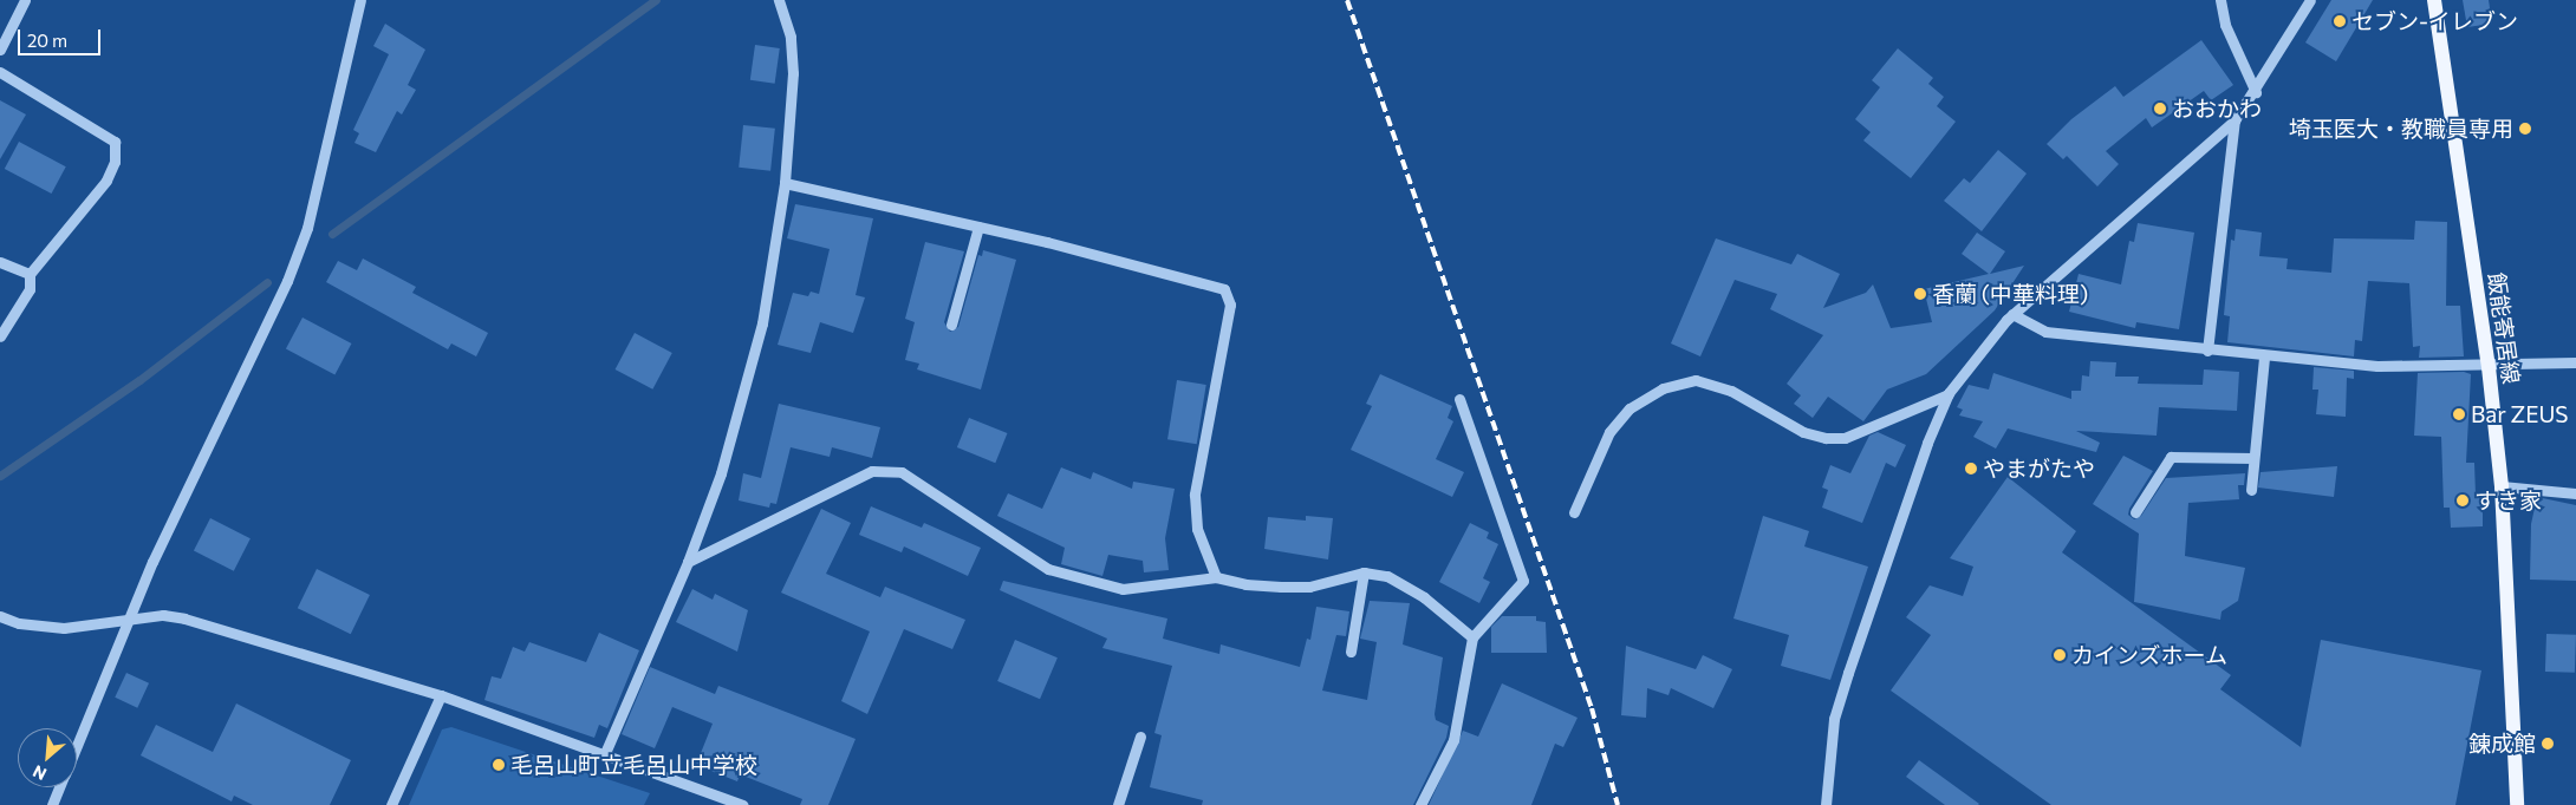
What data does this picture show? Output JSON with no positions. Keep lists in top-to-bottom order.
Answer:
{
  "streets": {
    "main road": ["飯能寄居線"]
  },
  "places": [
    "セブン-イレブン",
    "おおかわ",
    "埼玉医大・教職員専用",
    "香蘭 (中華料理)",
    "Bar ZEUS",
    "やまがたや",
    "すき家",
    "カインズホーム",
    "錬成館",
    "毛呂山町立毛呂山中学校"
  ],
  "scale_bar": "20 m",
  "north": "bottom left"
}
